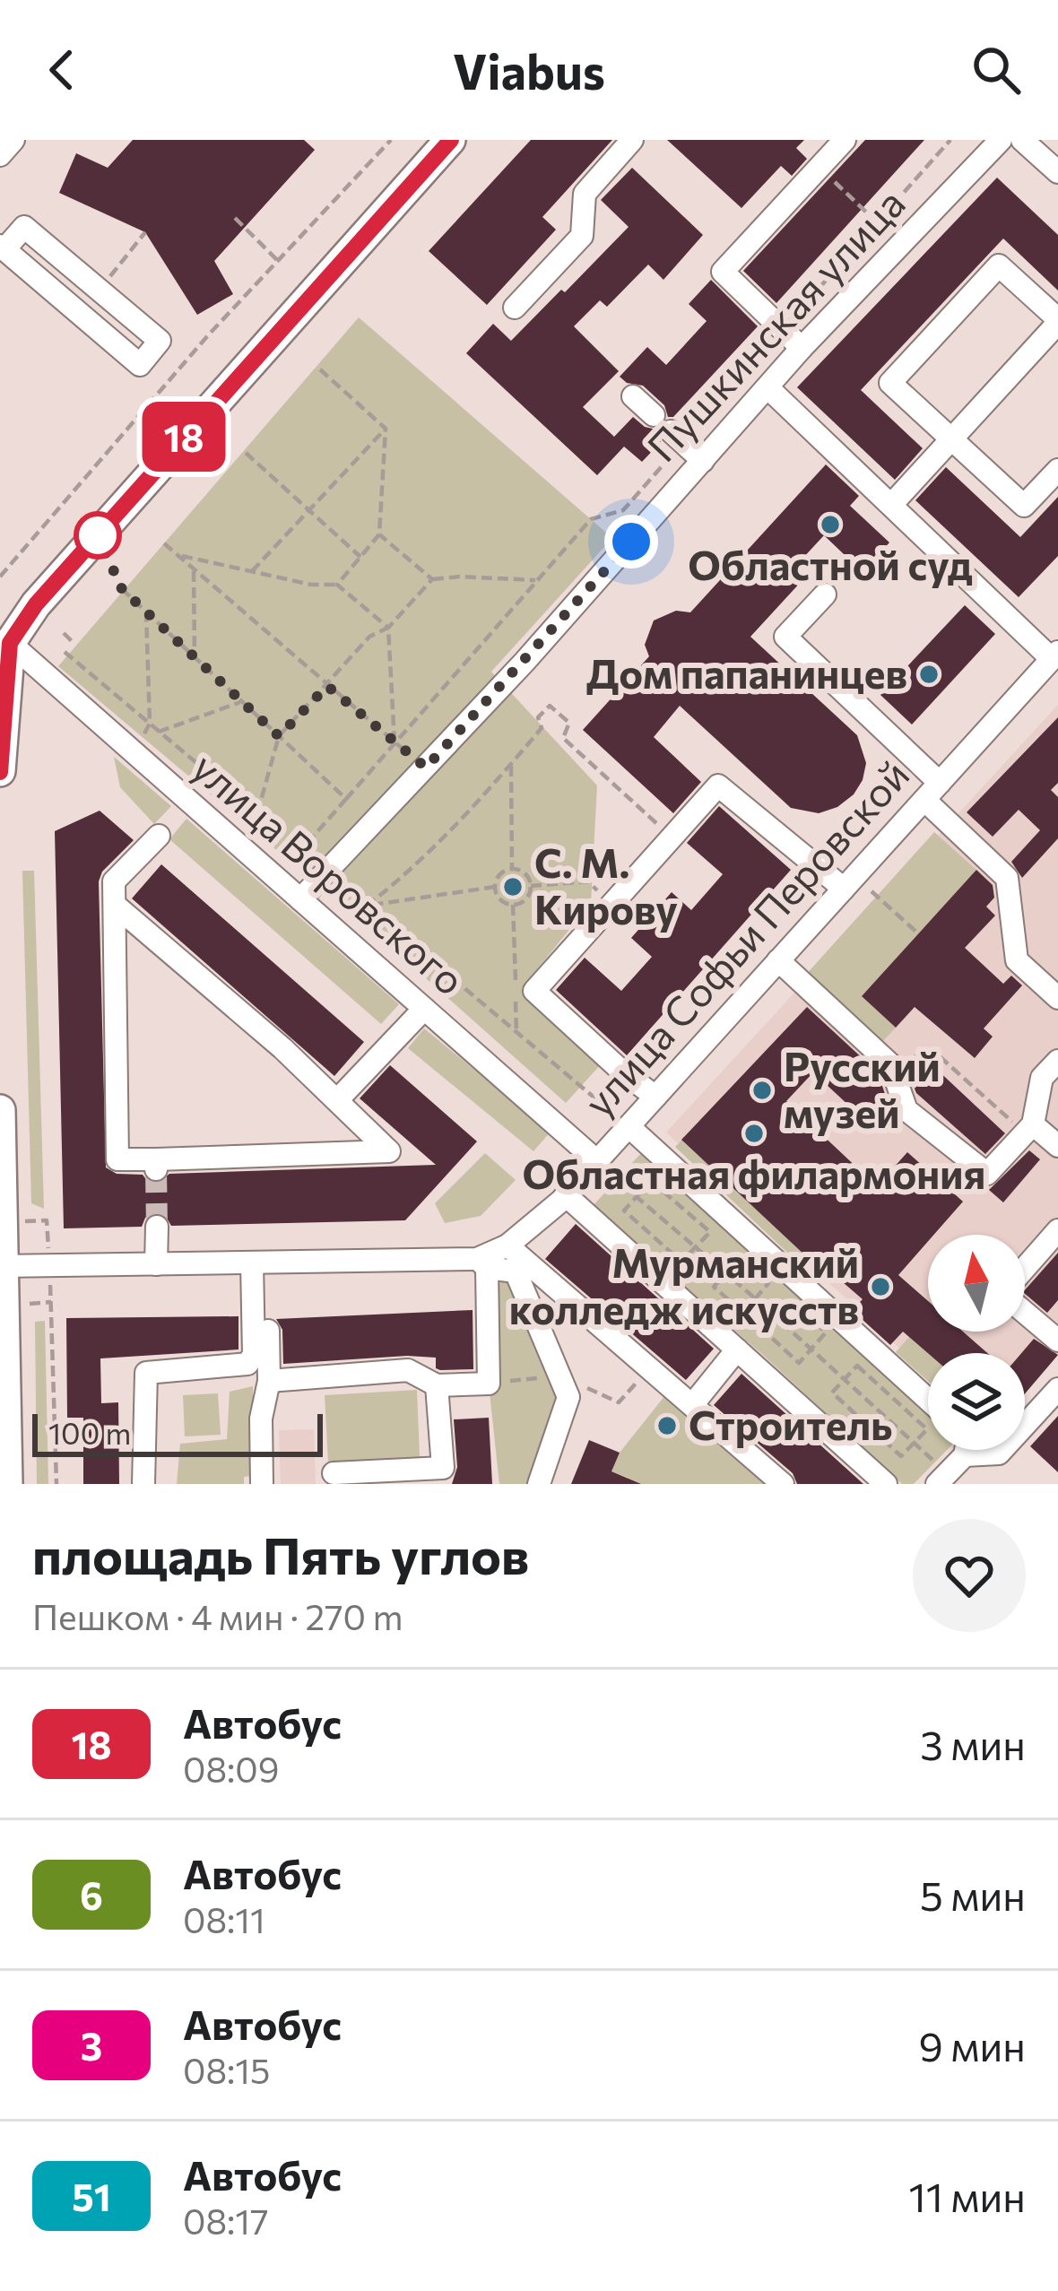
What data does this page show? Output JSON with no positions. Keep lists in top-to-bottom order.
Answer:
{
  "streets": {
    "street": ["Пушкинская улица", "улица Воровского", "улица Софьи Перовской"]
  },
  "crossings": [
    ["Пушкинская улица", "улица Воровского"],
    ["улица Воровского", "улица Софьи Перовской"]
  ],
  "places": [
    "Областной суд",
    "Дом папанинцев",
    "С. М. Кирову",
    "Русский музей",
    "Областная филармония",
    "Мурманский колледж искусств",
    "Строитель"
  ],
  "lines": ["bus line 18"],
  "scale_bar": "100 m",
  "north": "top",
  "page": {
    "header": "Viabus",
    "on_map": "18",
    "scale": "100 m",
    "heading": ["площадь Пять углов", "Пешком · 4 мин · 270 m"],
    "list": [
      {
        "mark": "18",
        "name": "Автобус",
        "note": "08:09",
        "value": "3 мин"
      },
      {
        "mark": "6",
        "name": "Автобус",
        "note": "08:11",
        "value": "5 мин"
      },
      {
        "mark": "3",
        "name": "Автобус",
        "note": "08:15",
        "value": "9 мин"
      },
      {
        "mark": "51",
        "name": "Автобус",
        "note": "08:17",
        "value": "11 мин"
      }
    ]
  }
}
